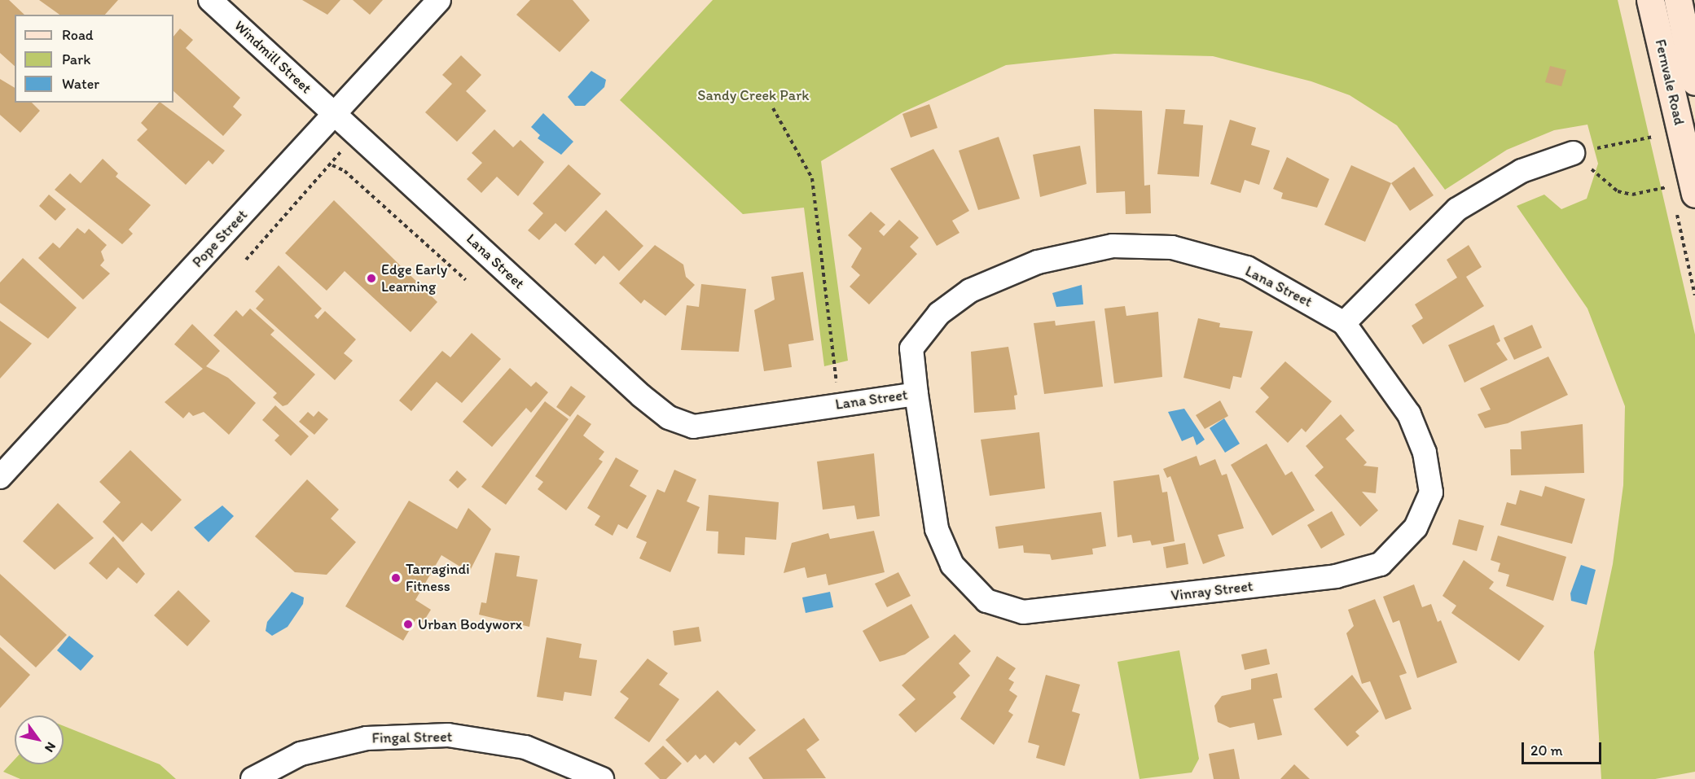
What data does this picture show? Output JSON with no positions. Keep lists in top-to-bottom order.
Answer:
{
  "streets": {
    "street": [
      "Windmill Street",
      "Fernvale Road",
      "Pope Street",
      "Lana Street",
      "Vinray Street",
      "Fingal Street"
    ]
  },
  "crossings": [
    ["Windmill Street", "Pope Street"],
    ["Windmill Street", "Lana Street"],
    ["Pope Street", "Lana Street"],
    ["Lana Street", "Vinray Street"]
  ],
  "parks": ["Sandy Creek Park"],
  "places": ["Edge Early Learning", "Tarragindi Fitness", "Urban Bodyworx"],
  "legend": ["Road", "Park", "Water"],
  "scale_bar": "20 m",
  "north": "bottom right"
}
